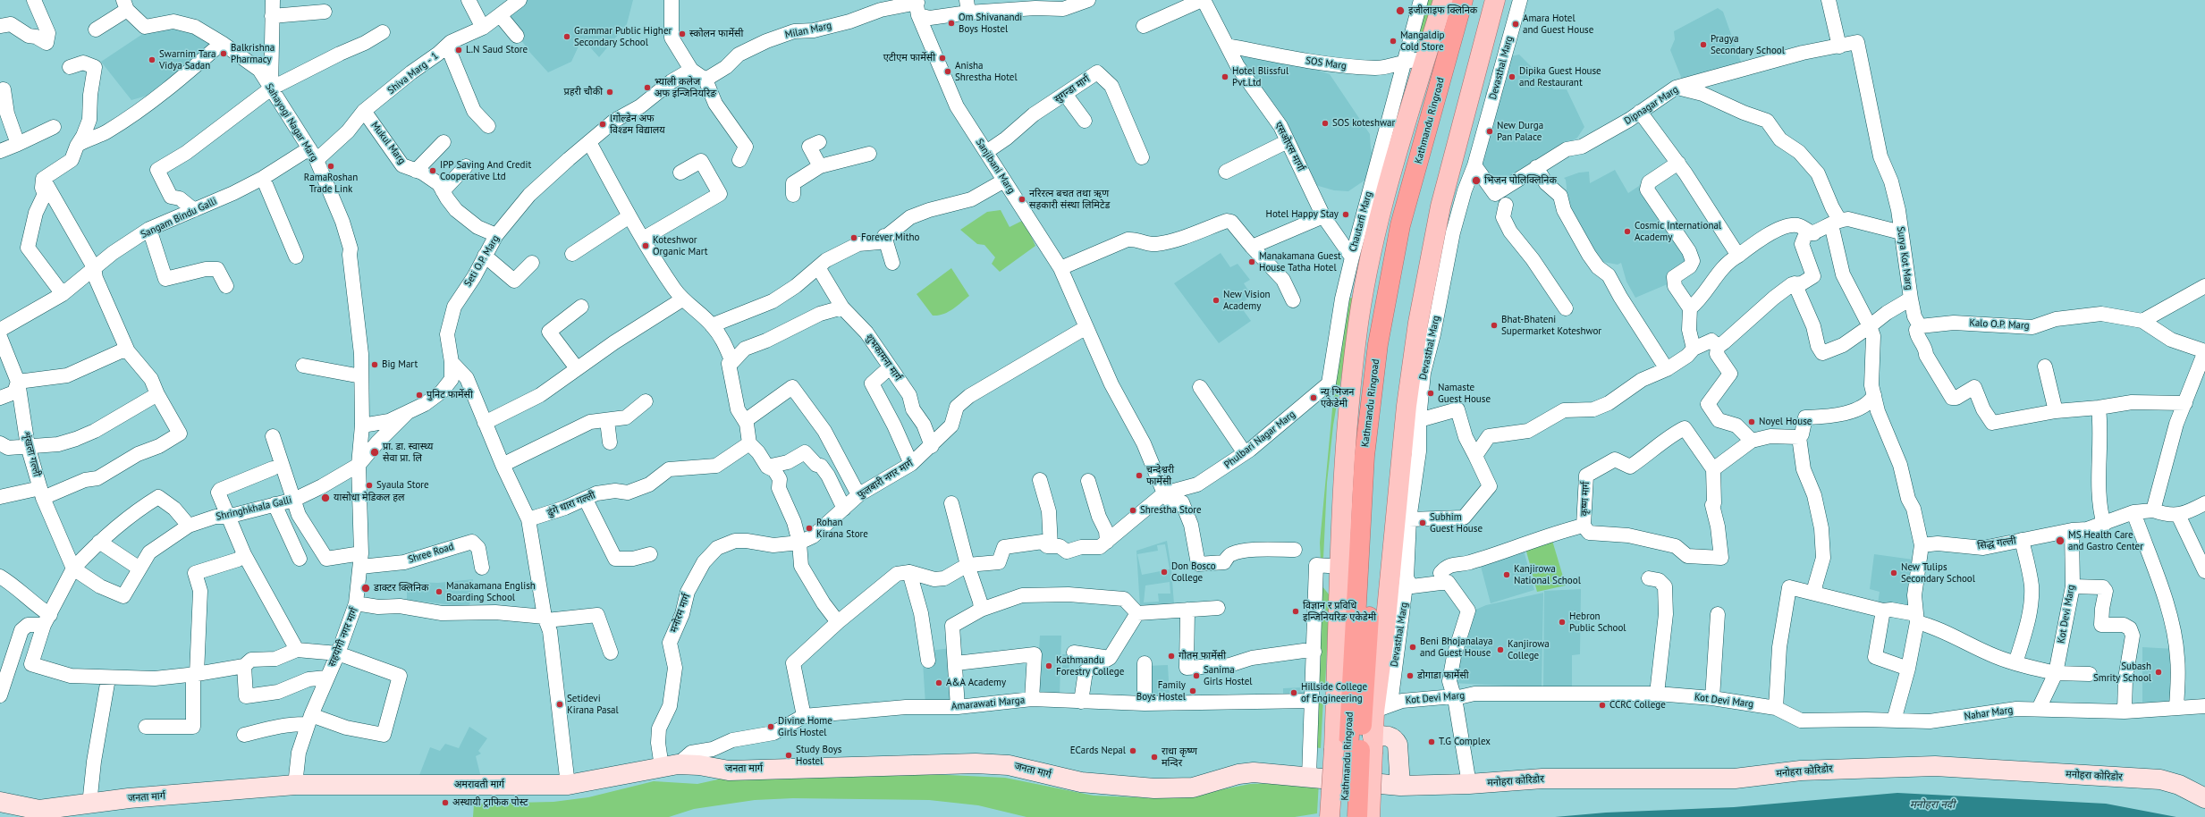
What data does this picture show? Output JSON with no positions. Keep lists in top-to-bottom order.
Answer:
{
  "streets": {
    "highway": ["Kathmandu Ringroad"],
    "main road": ["जनता मार्ग", "मनोहरा कोरिडोर", "अमरावती मार्ग"],
    "street": [
      "Milan Marg",
      "SOS Marg",
      "Devasthal Marg",
      "Shiva Marg - 1",
      "सुगन्डा मार्ग",
      "Dipnagar Marg",
      "Sahayogi Nagar Marg",
      "Mukul Marg",
      "एसओएस मार्गा",
      "Sanjibani Marg",
      "Sangam Bindu Galli",
      "Chautarfi Marg",
      "Surya Kot Marg",
      "Seti O.P. Marg",
      "Kalo O.P. Marg",
      "शुभकामना मार्ग",
      "Phulbari Nagar Marg",
      "शृंखला गल्ली",
      "फुलबारी नगर मार्ग",
      "कृष्ण मार्ग",
      "ढुंगे धारा गल्ली",
      "Shringhkhala Galli",
      "सिद्ध गल्ली",
      "Shree Road",
      "मनोरम मार्ग",
      "Kot Devi Marg",
      "सहयोगी नगर मार्ग",
      "Amarawati Marga",
      "Nahar Marg"
    ]
  },
  "crossings": [
    ["Milan Marg", "Sanjibani Marg"],
    ["SOS Marg", "एसओएस मार्गा"],
    ["SOS Marg", "Chautarfi Marg"],
    ["Devasthal Marg", "Dipnagar Marg"],
    ["Devasthal Marg", "Kot Devi Marg"],
    ["Shiva Marg - 1", "Sahayogi Nagar Marg"],
    ["Shiva Marg - 1", "Mukul Marg"],
    ["Shiva Marg - 1", "Sangam Bindu Galli"],
    ["सुगन्डा मार्ग", "Sanjibani Marg"],
    ["Dipnagar Marg", "Surya Kot Marg"],
    ["Sahayogi Nagar Marg", "Sangam Bindu Galli"],
    ["Sahayogi Nagar Marg", "सहयोगी नगर मार्ग"],
    ["Mukul Marg", "Seti O.P. Marg"],
    ["एसओएस मार्गा", "Chautarfi Marg"],
    ["Sanjibani Marg", "फुलबारी नगर मार्ग"],
    ["Chautarfi Marg", "Phulbari Nagar Marg"],
    ["Seti O.P. Marg", "Shringhkhala Galli"],
    ["शुभकामना मार्ग", "फुलबारी नगर मार्ग"],
    ["शृंखला गल्ली", "Shringhkhala Galli"],
    ["फुलबारी नगर मार्ग", "मनोरम मार्ग"],
    ["Shringhkhala Galli", "सहयोगी नगर मार्ग"],
    ["सिद्ध गल्ली", "Kot Devi Marg"],
    ["Shree Road", "सहयोगी नगर मार्ग"],
    ["मनोरम मार्ग", "Amarawati Marga"],
    ["मनोरम मार्ग", "जनता मार्ग"],
    ["मनोरम मार्ग", "अमरावती मार्ग"],
    ["Kot Devi Marg", "Nahar Marg"],
    ["सहयोगी नगर मार्ग", "जनता मार्ग"],
    ["सहयोगी नगर मार्ग", "अमरावती मार्ग"],
    ["Amarawati Marga", "जनता मार्ग"],
    ["Amarawati Marga", "अमरावती मार्ग"],
    ["जनता मार्ग", "मनोहरा कोरिडोर"],
    ["जनता मार्ग", "अमरावती मार्ग"]
  ],
  "water": ["मनोहरा नदी"],
  "places": [
    "इजीलाइफ क्लिनिक",
    "Om Shivanandi Boys Hostel",
    "Amara Hotel and Guest House",
    "स्कोलन फार्मेसी",
    "Grammar Public Higher Secondary School",
    "Mangaldip Cold Store",
    "Pragya Secondary School",
    "L.N Saud Store",
    "Balkrishna Pharmacy",
    "एटीएम फार्मेसी",
    "Swarnim Tara Vidya Sadan",
    "Anisha Shrestha Hotel",
    "Hotel Blissful Pvt.Ltd",
    "Dipika Guest House and Restaurant",
    "भ्याली कलेज अफ इन्जिनियरिङ",
    "प्रहरी चौकी",
    "SOS koteshwar",
    "lगोल्डेन अफ विश्डम विद्यालय",
    "New Durga Pan Palace",
    "RamaRoshan Trade Link",
    "IPP Saving And Credit Cooperative Ltd",
    "भिजन पोलिक्लिनिक",
    "नरिरत्न बचत तथा ऋण सहकारी संस्था लिमिटेड",
    "Hotel Happy Stay",
    "Cosmic International Academy",
    "Forever Mitho",
    "Koteshwor Organic Mart",
    "Manakamana Guest House Tatha Hotel",
    "New Vision Academy",
    "Bhat-Bhateni Supermarket Koteshwor",
    "Big Mart",
    "Namaste Guest House",
    "पुनिट फार्मेसी",
    "न्यू भिजन एकेडेमी",
    "Noyel House",
    "प्रा. डा. स्वास्थ्य सेवा प्रा. लि",
    "चन्देश्वरी फार्मेसी",
    "Syaula Store",
    "यासोधा मेडिकल हल",
    "Shrestha Store",
    "Subhim Guest House",
    "Rohan Kirana Store",
    "MS Health Care and Gastro Center",
    "Don Bosco College",
    "New Tulips Secondary School",
    "Kanjirowa National School",
    "डाक्टर क्लिनिक",
    "Manakamana English Boarding School",
    "विज्ञान र प्रविधि इन्जिनियरिङ एकेडेमी",
    "Hebron Public School",
    "Beni Bhojanalaya and Guest House",
    "Kanjirowa College",
    "गौतम फार्मेसी",
    "Kathmandu Forestry College",
    "Subash Smrity School",
    "Sanima Girls Hostel",
    "डोगाडा फार्मेसी",
    "A&A Academy",
    "Family Boys Hostel",
    "Hillside College of Engineering",
    "Setidevi Kirana Pasal",
    "CCRC College",
    "Divine Home Girls Hostel",
    "T.G Complex",
    "ECards Nepal",
    "Study Boys Hostel",
    "राधा कृष्ण मन्दिर",
    "अस्थायी ट्राफिक पोस्ट"
  ]
}
